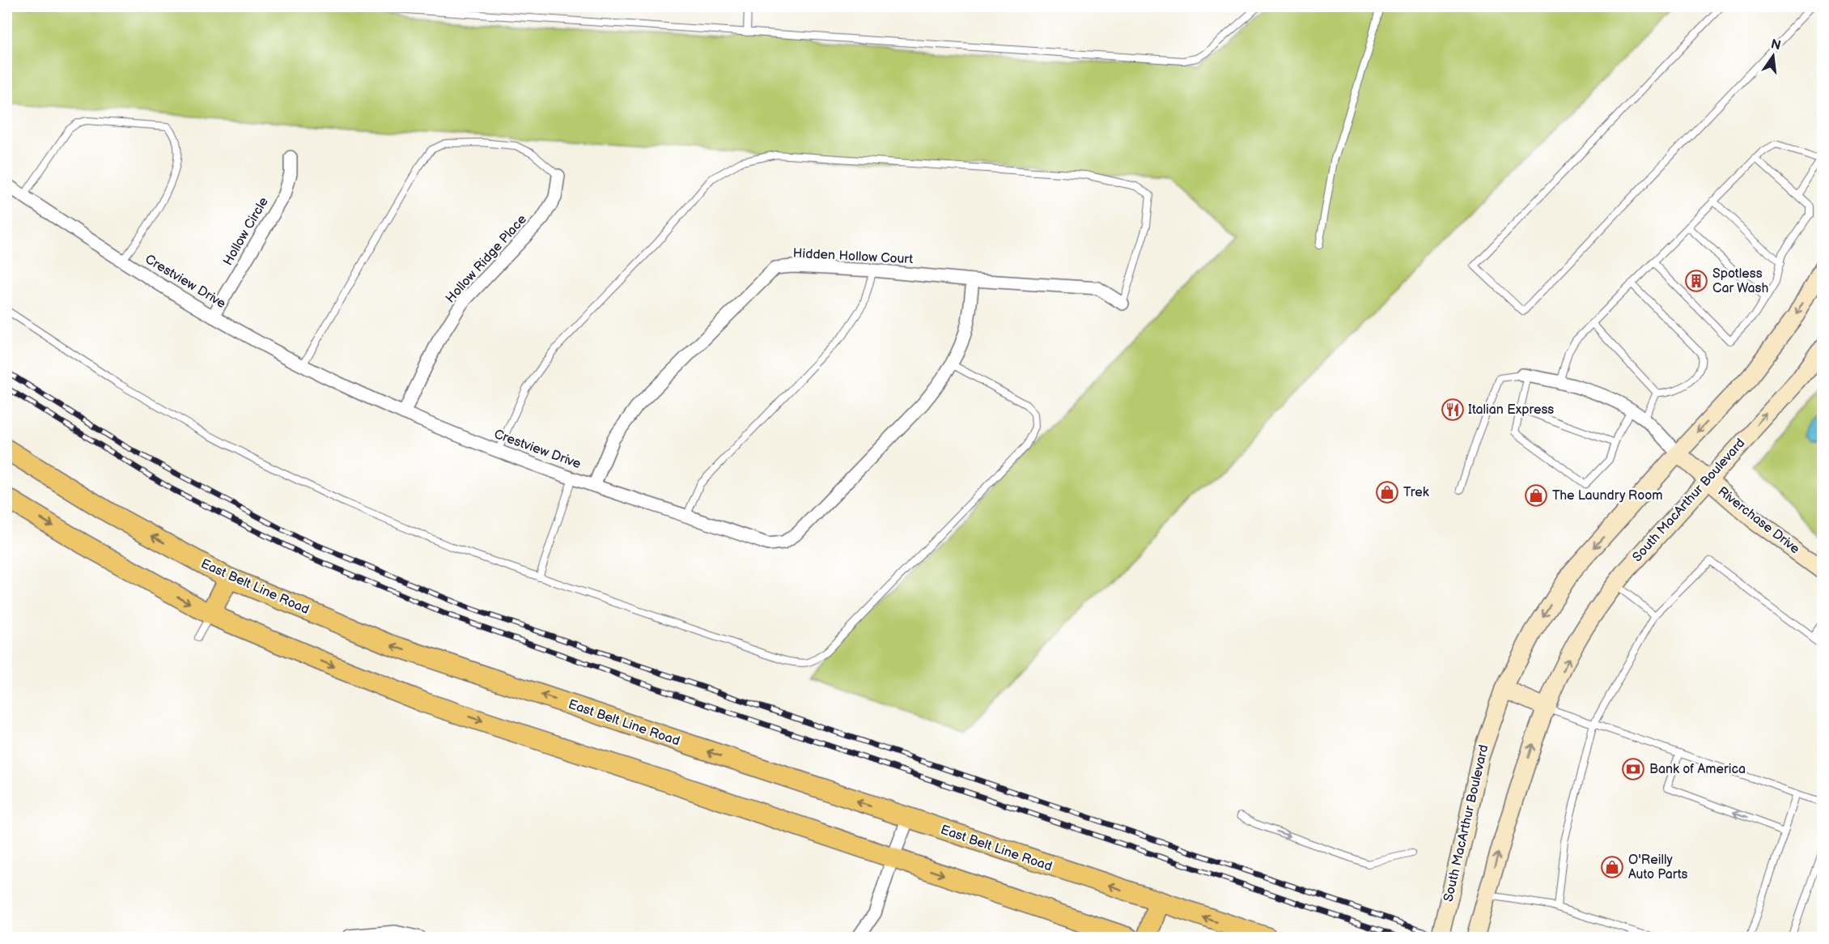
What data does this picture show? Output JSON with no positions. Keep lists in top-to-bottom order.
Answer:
{
  "streets": {
    "main road": ["South MacArthur Boulevard", "Riverchase Drive", "East Belt Line Road"],
    "street": [
      "Hollow Circle",
      "Hidden Hollow Court",
      "Hollow Ridge Place",
      "Crestview Drive"
    ]
  },
  "crossings": [
    ["Hollow Circle", "Crestview Drive"],
    ["Hidden Hollow Court", "Crestview Drive"],
    ["Hollow Ridge Place", "Crestview Drive"],
    ["South MacArthur Boulevard", "Riverchase Drive"]
  ],
  "places": {
    "building": ["Spotless Car Wash"],
    "restaurant": ["Italian Express"],
    "shop": ["Trek", "The Laundry Room", "O'Reilly Auto Parts"],
    "bank": ["Bank of America"]
  },
  "north": "top"
}
